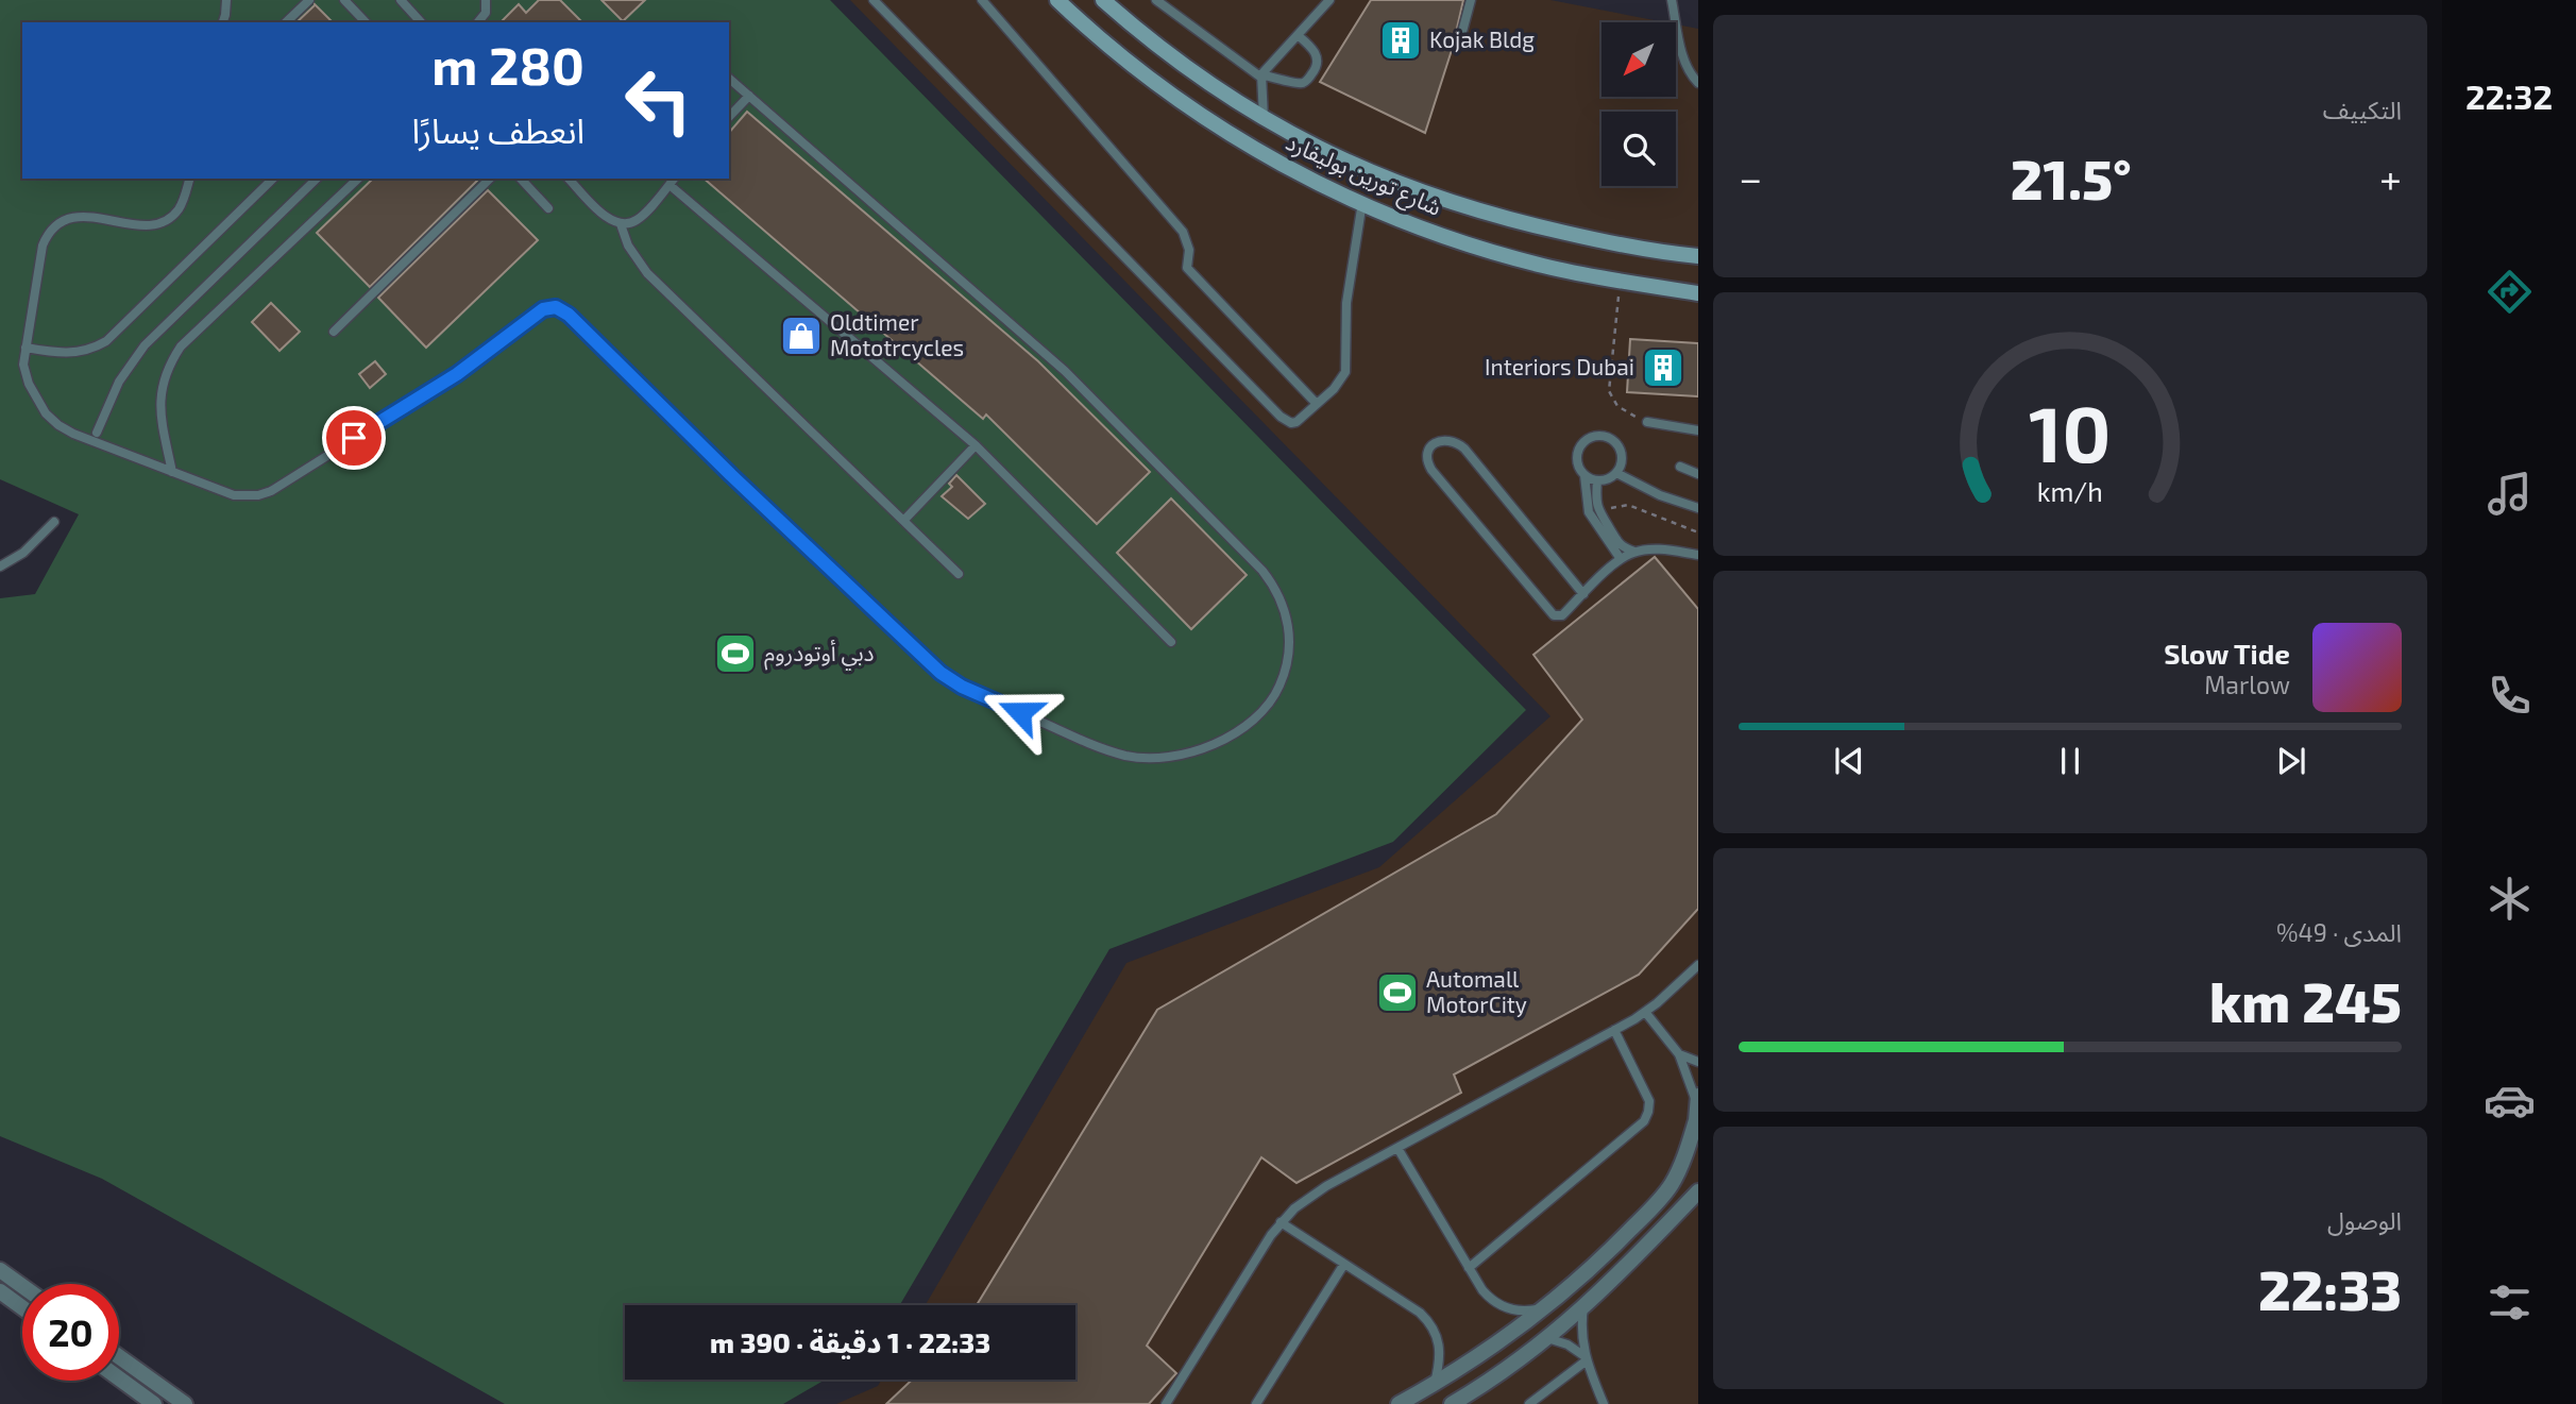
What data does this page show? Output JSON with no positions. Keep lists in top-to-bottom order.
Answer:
{
  "streets": {
    "main road": ["شارع تورين بوليفارد"]
  },
  "places": {
    "building": ["Kojak Bldg", "Interiors Dubai"],
    "shop": ["Oldtimer Mototrcycles"],
    "sports": ["دبي أوتودروم", "Automall MotorCity"]
  },
  "north": "bottom left",
  "page": {
    "tabs": "22:32",
    "tile": [
      "التكييف",
      ["المدى · 49%", "245 km"],
      ["الوصول", "22:33"]
    ],
    "turn": ["280 m", "انعطف يسارًا"],
    "heat": ["−", "21.5°", "+"],
    "song": ["Slow Tide", "Marlow"],
    "limit": "20",
    "trip": "22:33 · 1 دقيقة · 390 m",
    "gauge": ["10", "km/h"]
  }
}
